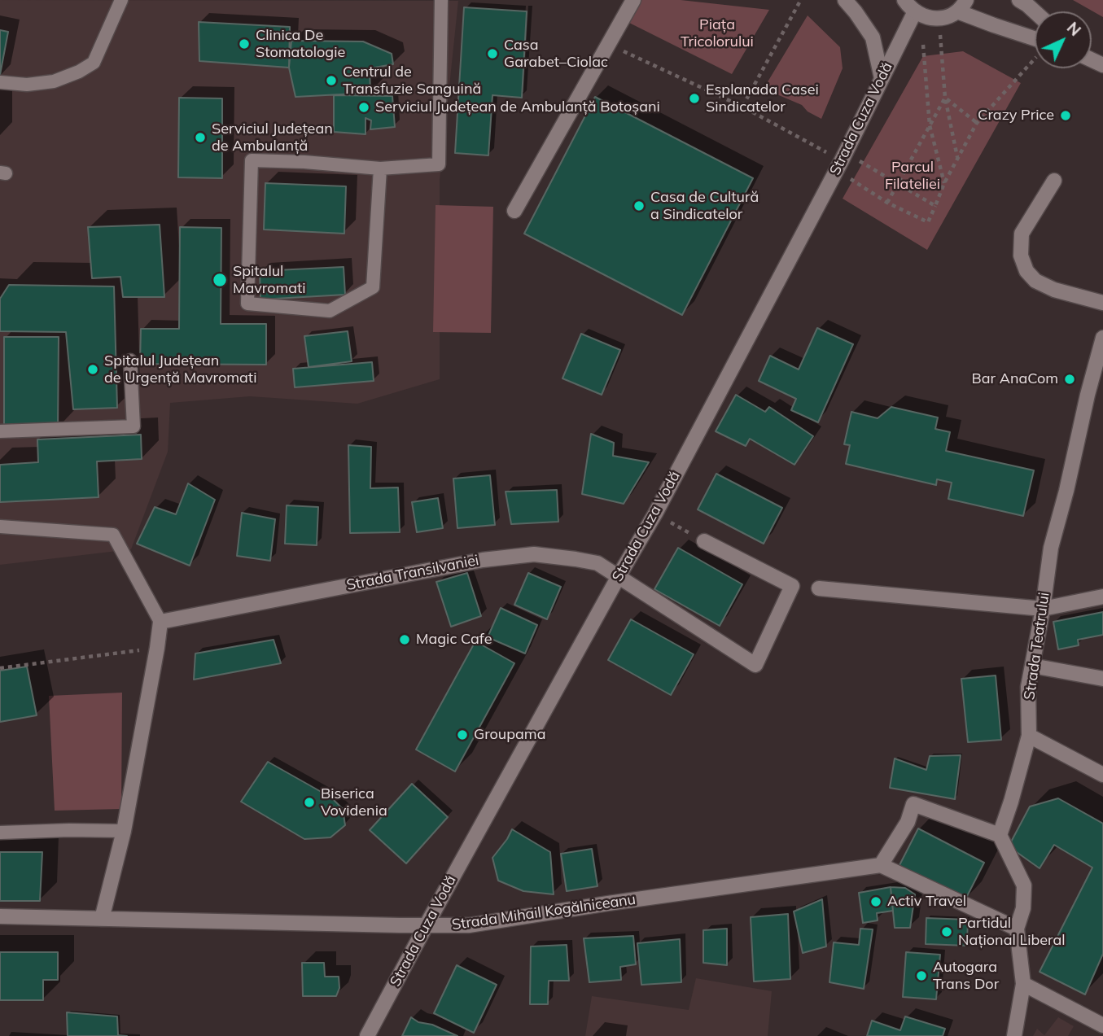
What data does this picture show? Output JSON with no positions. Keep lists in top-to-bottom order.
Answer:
{
  "streets": {
    "street": [
      "Strada Cuza Vodă",
      "Strada Transilvaniei",
      "Strada Teatrului",
      "Strada Mihail Kogălniceanu"
    ]
  },
  "crossings": [
    ["Strada Cuza Vodă", "Strada Transilvaniei"],
    ["Strada Cuza Vodă", "Strada Mihail Kogălniceanu"]
  ],
  "parks": ["Piața Tricolorului", "Parcul Filateliei"],
  "places": [
    "Clinica De Stomatologie",
    "Casa Garabet–Ciolac",
    "Centrul de Transfuzie Sanguină",
    "Esplanada Casei Sindicatelor",
    "Serviciul Județean de Ambulanță Botoșani",
    "Crazy Price",
    "Serviciul Județean de Ambulanță",
    "Casa de Cultură a Sindicatelor",
    "Spitalul Mavromati",
    "Spitalul Județean de Urgență Mavromati",
    "Bar AnaCom",
    "Magic Cafe",
    "Groupama",
    "Biserica Vovidenia",
    "Activ Travel",
    "Partidul Național Liberal",
    "Autogara Trans Dor"
  ],
  "north": "top right"
}
